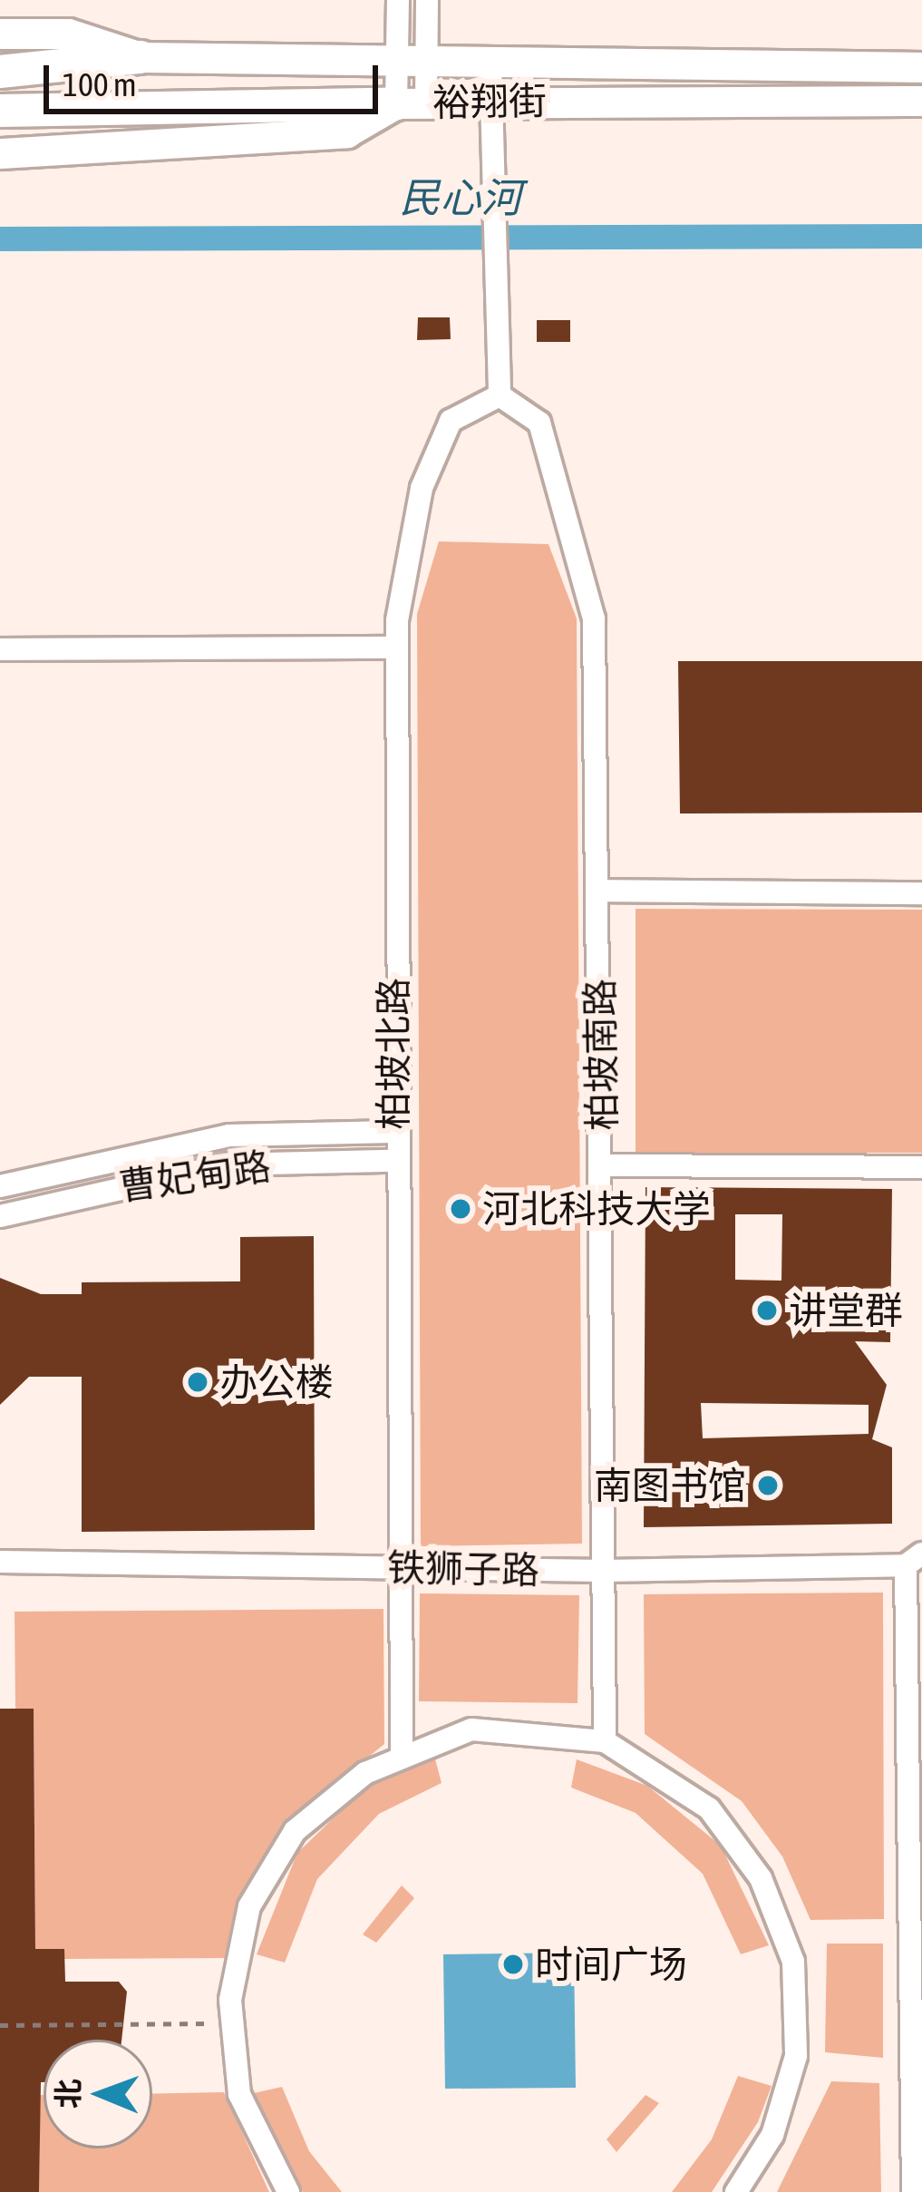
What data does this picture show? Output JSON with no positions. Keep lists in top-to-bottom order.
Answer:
{
  "streets": {
    "main road": ["裕翔街"],
    "street": [
      "柏坡北路",
      "柏坡南路",
      "曹妃甸路",
      "铁狮子路"
    ]
  },
  "crossings": [
    ["柏坡北路", "柏坡南路"],
    ["柏坡北路", "曹妃甸路"],
    ["柏坡北路", "铁狮子路"],
    ["柏坡南路", "铁狮子路"]
  ],
  "water": ["民心河"],
  "places": [
    "河北科技大学",
    "讲堂群",
    "办公楼",
    "南图书馆",
    "时间广场"
  ],
  "scale_bar": "100 m",
  "north": "left"
}
